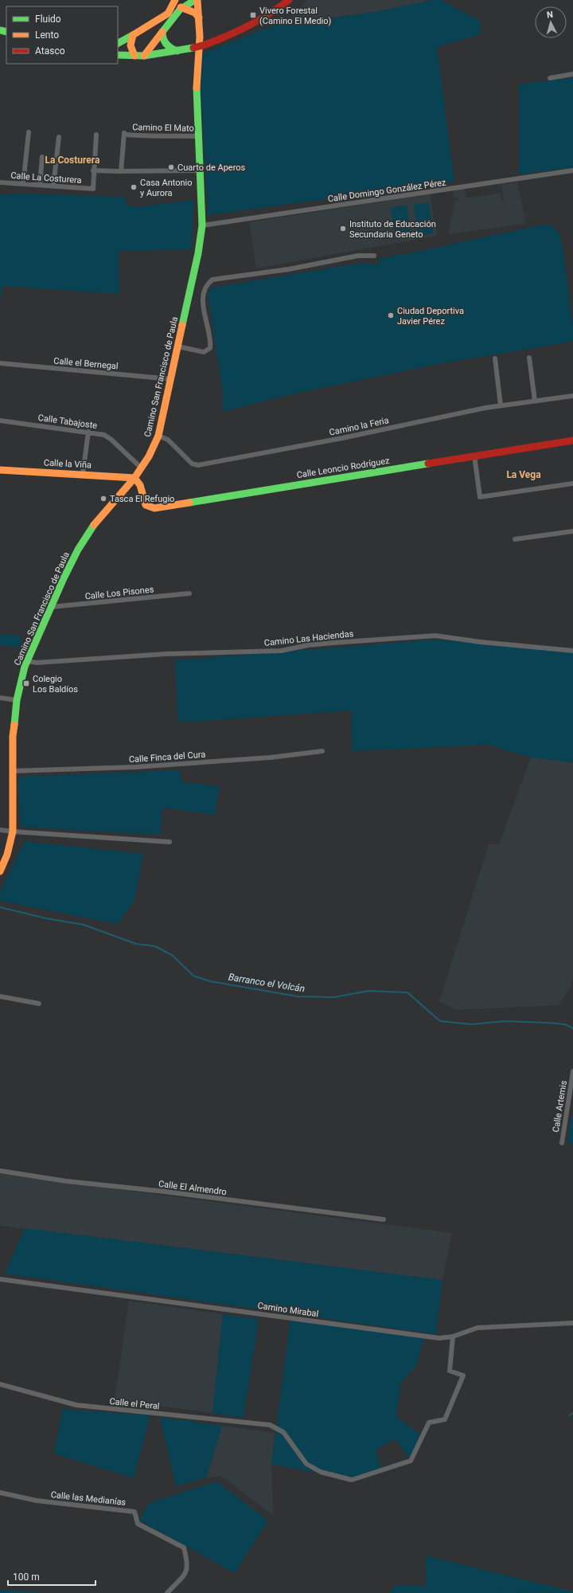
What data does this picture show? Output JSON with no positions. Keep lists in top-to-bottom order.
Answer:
{
  "streets": {
    "main road": ["Camino San Francisco de Paula", "Calle la Viña", "Calle Leoncio Rodríguez"],
    "street": [
      "Camino El Mato",
      "Calle La Costurera",
      "Calle Domingo González Pérez",
      "Calle el Bernegal",
      "Calle Tabajoste",
      "Camino la Feria",
      "Calle Los Pisones",
      "Camino Las Haciendas",
      "Calle Finca del Cura",
      "Calle Artemis",
      "Calle El Almendro",
      "Camino Mirabal",
      "Calle el Peral",
      "Calle las Medianías"
    ]
  },
  "crossings": [
    ["Camino El Mato", "Calle La Costurera"],
    ["Camino El Mato", "Camino San Francisco de Paula"],
    ["Calle La Costurera", "Camino San Francisco de Paula"],
    ["Calle Domingo González Pérez", "Camino San Francisco de Paula"],
    ["Calle el Bernegal", "Camino San Francisco de Paula"],
    ["Camino San Francisco de Paula", "Calle Tabajoste"],
    ["Camino San Francisco de Paula", "Camino la Feria"],
    ["Camino San Francisco de Paula", "Calle la Viña"],
    ["Camino San Francisco de Paula", "Calle Leoncio Rodríguez"],
    ["Camino San Francisco de Paula", "Calle Los Pisones"],
    ["Camino San Francisco de Paula", "Camino Las Haciendas"],
    ["Camino San Francisco de Paula", "Calle Finca del Cura"],
    ["Calle la Viña", "Calle Leoncio Rodríguez"],
    ["Camino Mirabal", "Calle el Peral"]
  ],
  "districts": ["La Costurera", "La Vega"],
  "water": ["Barranco el Volcán"],
  "places": {
    "transit": ["Vivero Forestal (Camino El Medio)", "Colegio Los Baldíos"],
    "other": [
      "Cuarto de Aperos",
      "Casa Antonio y Aurora",
      "Instituto de Educación Secundaria Geneto",
      "Ciudad Deportiva Javier Pérez",
      "Tasca El Refugio"
    ]
  },
  "legend": ["Fluido", "Lento", "Atasco"],
  "scale_bar": "100 m",
  "north": "top"
}
